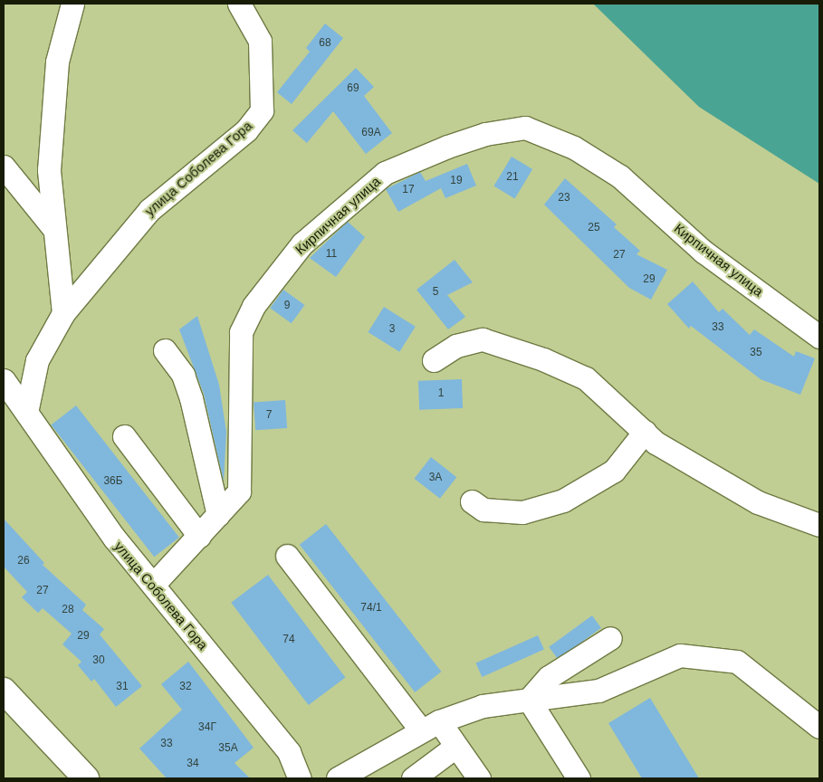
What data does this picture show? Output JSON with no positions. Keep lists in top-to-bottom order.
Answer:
{
  "streets": {
    "street": ["улица Соболева Гора", "Кирпичная улица"]
  },
  "crossings": [
    ["улица Соболева Гора", "Кирпичная улица"]
  ],
  "house_numbers": [
    "68",
    "69",
    "69А",
    "21",
    "19",
    "17",
    "23",
    "25",
    "11",
    "27",
    "29",
    "5",
    "9",
    "33",
    "3",
    "35",
    "1",
    "7",
    "3А",
    "36Б",
    "26",
    "27",
    "74/1",
    "28",
    "29",
    "74",
    "30",
    "31",
    "32",
    "34Г",
    "33",
    "35А",
    "34"
  ]
}
